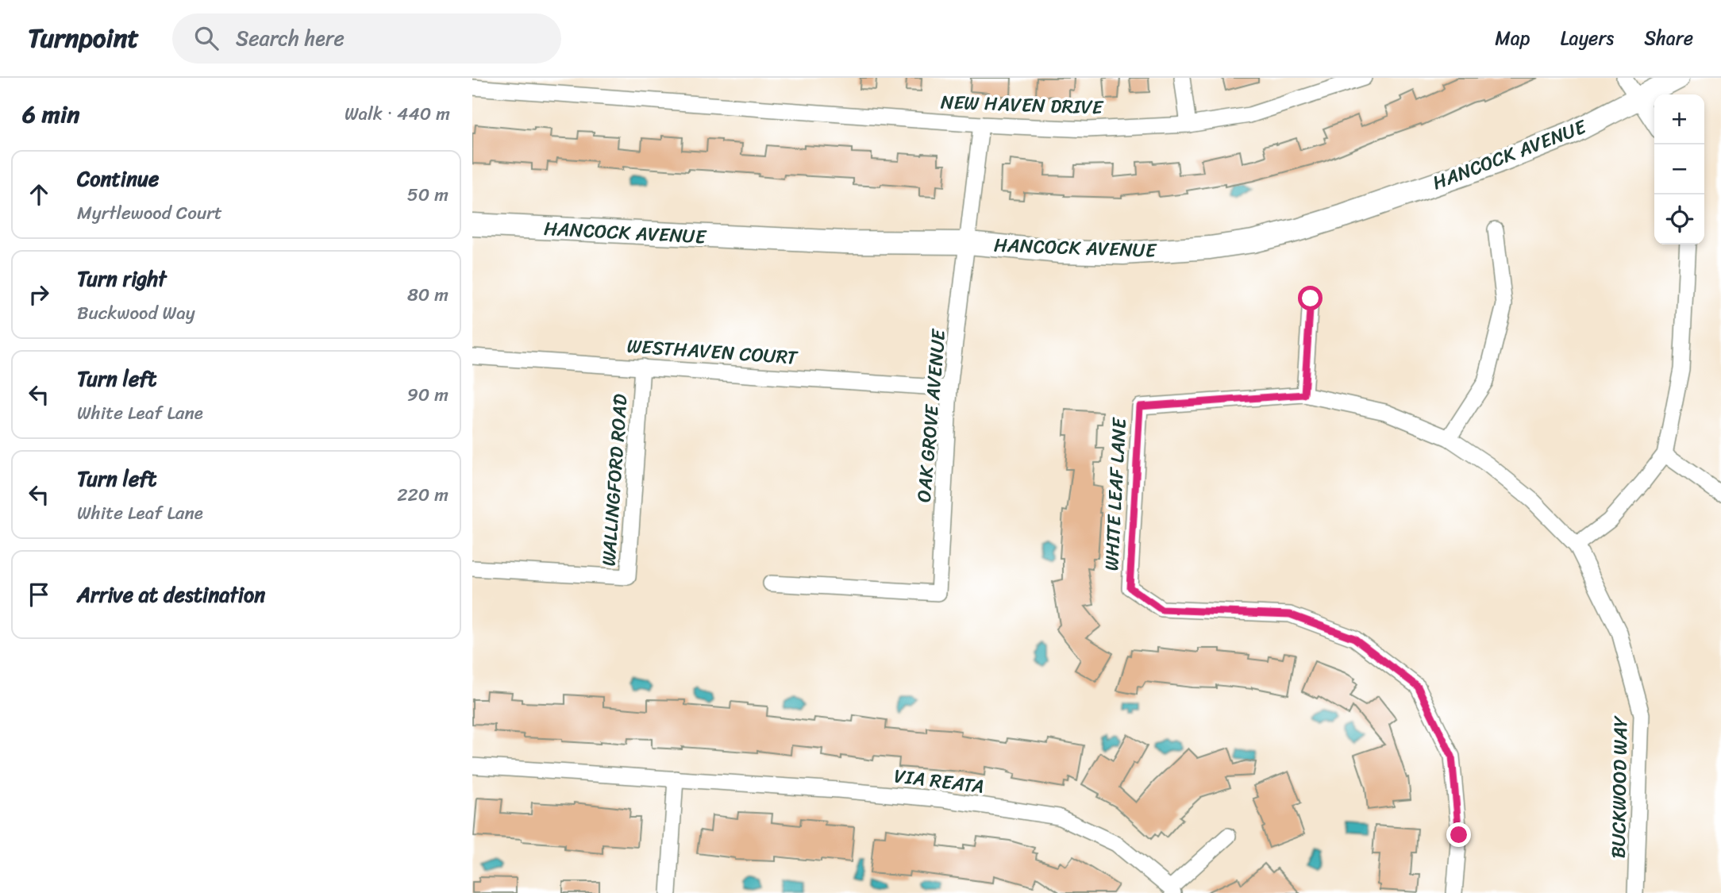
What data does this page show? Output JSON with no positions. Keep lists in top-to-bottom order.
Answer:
{
  "streets": {
    "main road": ["HANCOCK AVENUE"],
    "street": [
      "NEW HAVEN DRIVE",
      "WESTHAVEN COURT",
      "OAK GROVE AVENUE",
      "WALLINGFORD ROAD",
      "WHITE LEAF LANE",
      "VIA REATA",
      "BUCKWOOD WAY"
    ]
  },
  "crossings": [
    ["NEW HAVEN DRIVE", "OAK GROVE AVENUE"],
    ["HANCOCK AVENUE", "OAK GROVE AVENUE"],
    ["WESTHAVEN COURT", "OAK GROVE AVENUE"],
    ["WESTHAVEN COURT", "WALLINGFORD ROAD"],
    ["WHITE LEAF LANE", "BUCKWOOD WAY"]
  ],
  "page": {
    "header": "Turnpoint",
    "search": "Search here",
    "nav": ["Map", "Layers", "Share"],
    "heading": ["6 min", "Walk · 440 m"],
    "map_buttons": ["+", "−"],
    "list": [
      ["Continue", "Myrtlewood Court", "50 m"],
      ["Turn right", "Buckwood Way", "80 m"],
      ["Turn left", "White Leaf Lane", "90 m"],
      ["Turn left", "White Leaf Lane", "220 m"],
      "Arrive at destination"
    ]
  }
}
